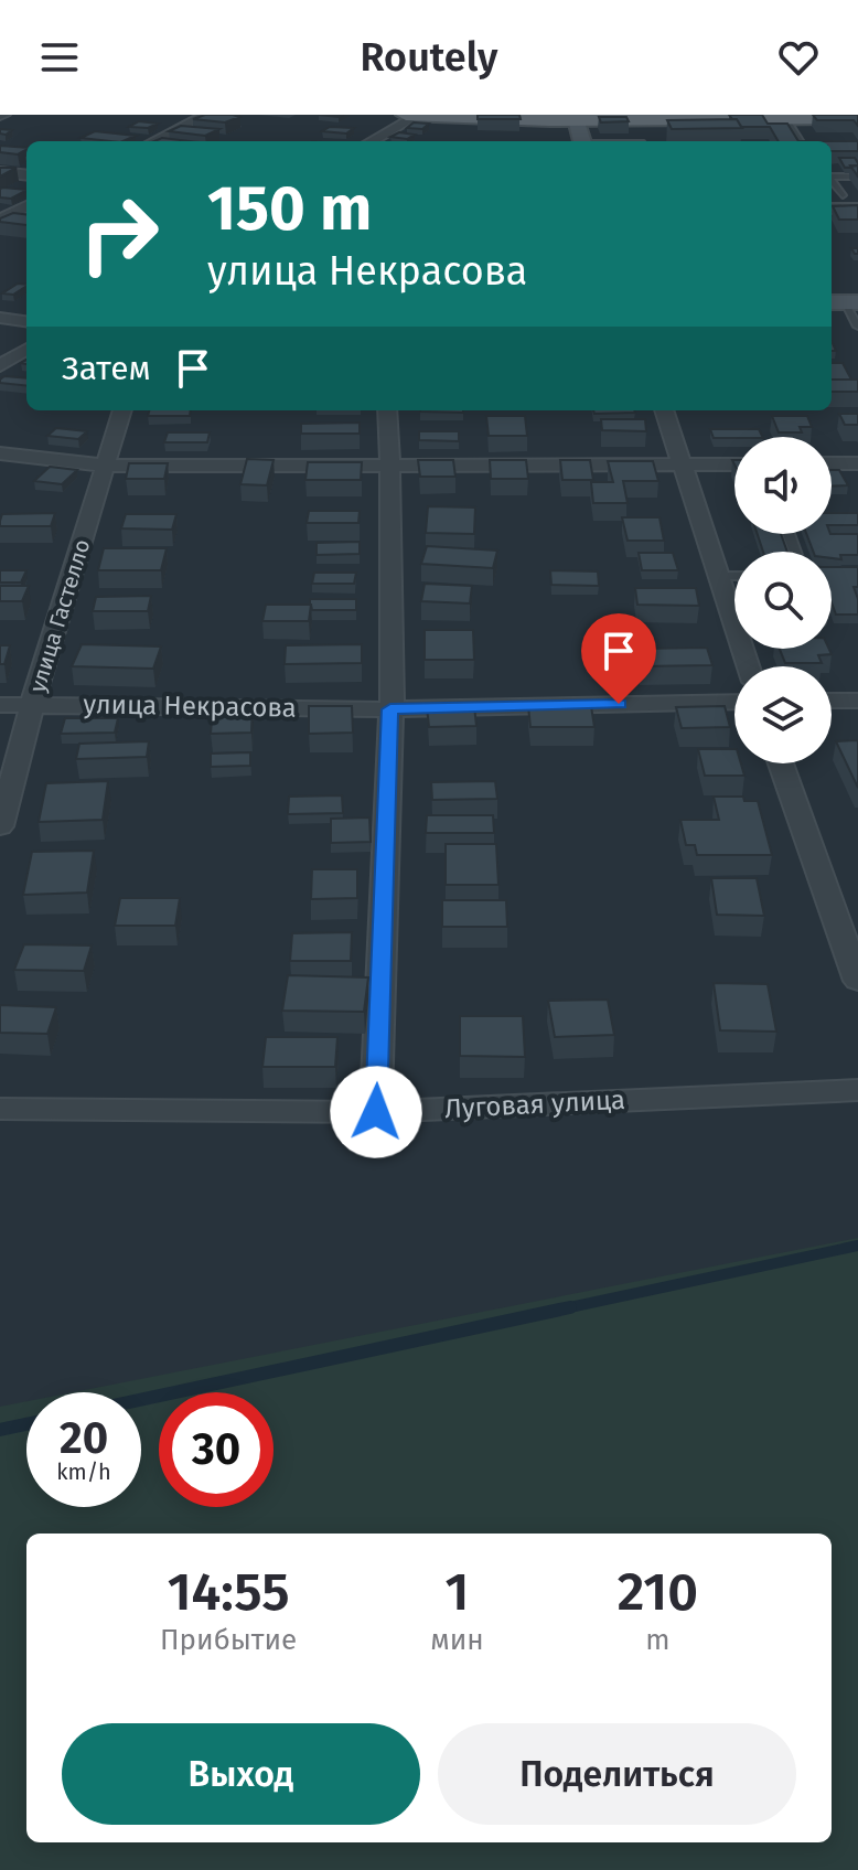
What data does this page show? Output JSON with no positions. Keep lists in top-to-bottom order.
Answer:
{
  "streets": {
    "street": ["улица Гастелло", "улица Некрасова", "Луговая улица"]
  },
  "crossings": [
    ["улица Гастелло", "улица Некрасова"]
  ],
  "page": {
    "header": "Routely",
    "turn": ["150 m", "улица Некрасова"],
    "then": "Затем",
    "speed": "20 km/h",
    "limit": "30",
    "eta": [
      "14:55",
      "Прибытие",
      "1",
      "мин",
      "210",
      "m"
    ],
    "buttons": ["Выход", "Поделиться"]
  }
}
